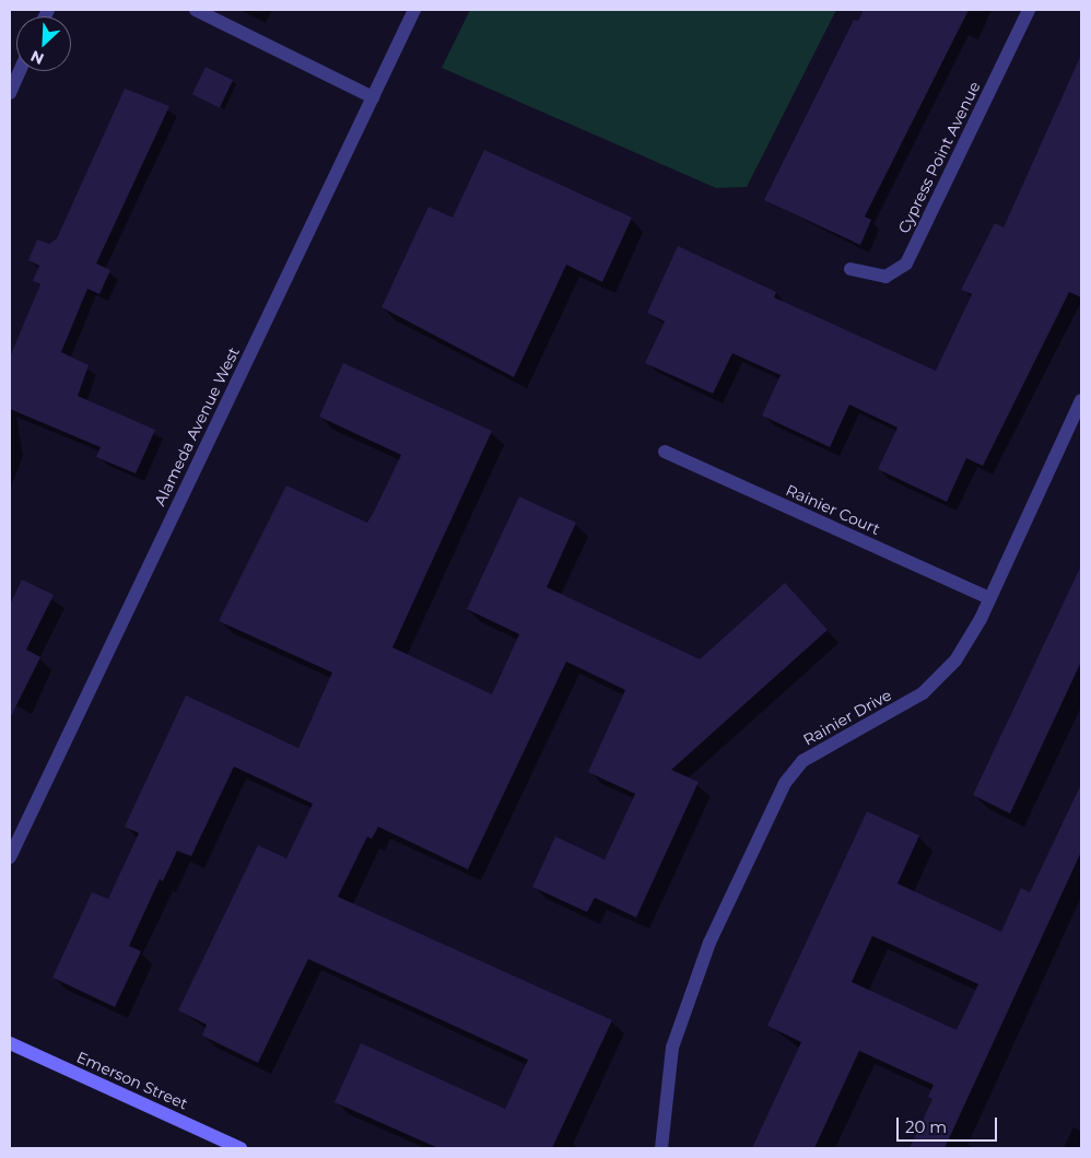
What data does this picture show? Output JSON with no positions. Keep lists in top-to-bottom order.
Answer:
{
  "streets": {
    "main road": ["Emerson Street"],
    "street": [
      "Cypress Point Avenue",
      "Alameda Avenue West",
      "Rainier Court",
      "Rainier Drive"
    ]
  },
  "crossings": [
    ["Rainier Court", "Rainier Drive"]
  ],
  "scale_bar": "20 m",
  "north": "bottom left"
}
